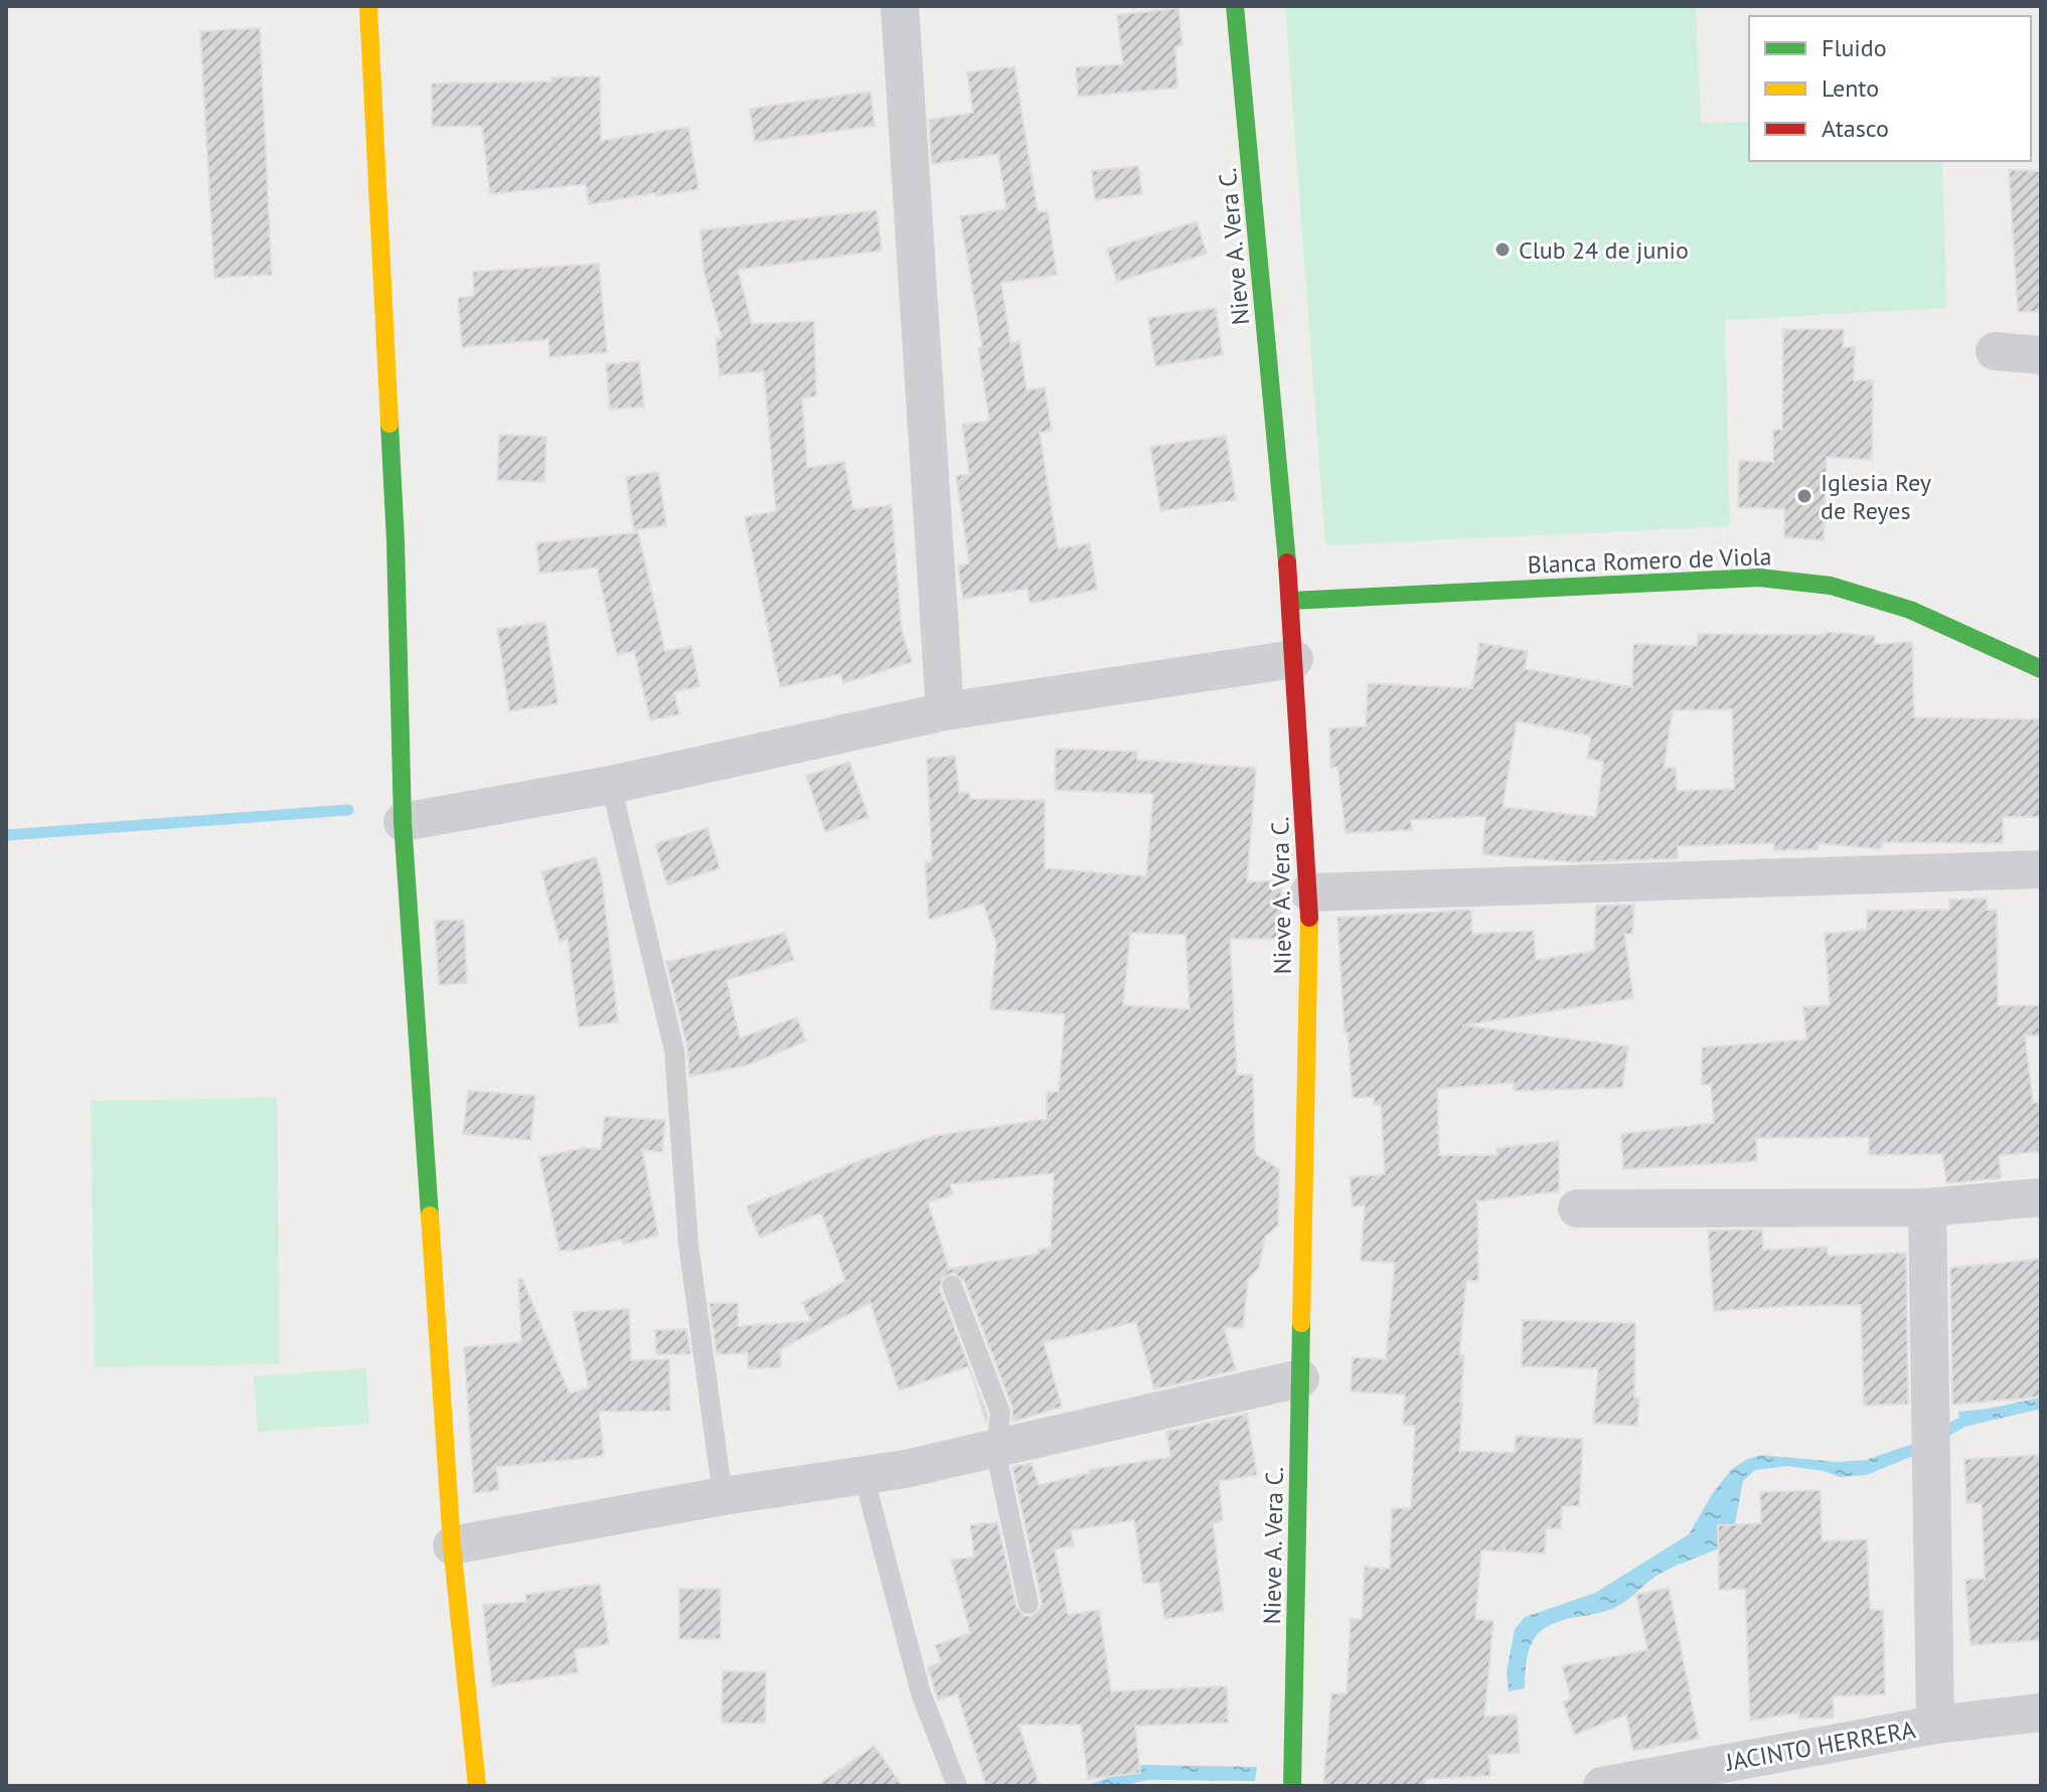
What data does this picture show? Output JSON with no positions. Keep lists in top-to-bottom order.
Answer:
{
  "streets": {
    "street": ["Nieve A. Vera C.", "Blanca Romero de Viola", "JACINTO HERRERA"]
  },
  "crossings": [
    ["Nieve A. Vera C.", "Blanca Romero de Viola"]
  ],
  "places": ["Club 24 de junio", "Iglesia Rey de Reyes"],
  "legend": ["Fluido", "Lento", "Atasco"]
}
